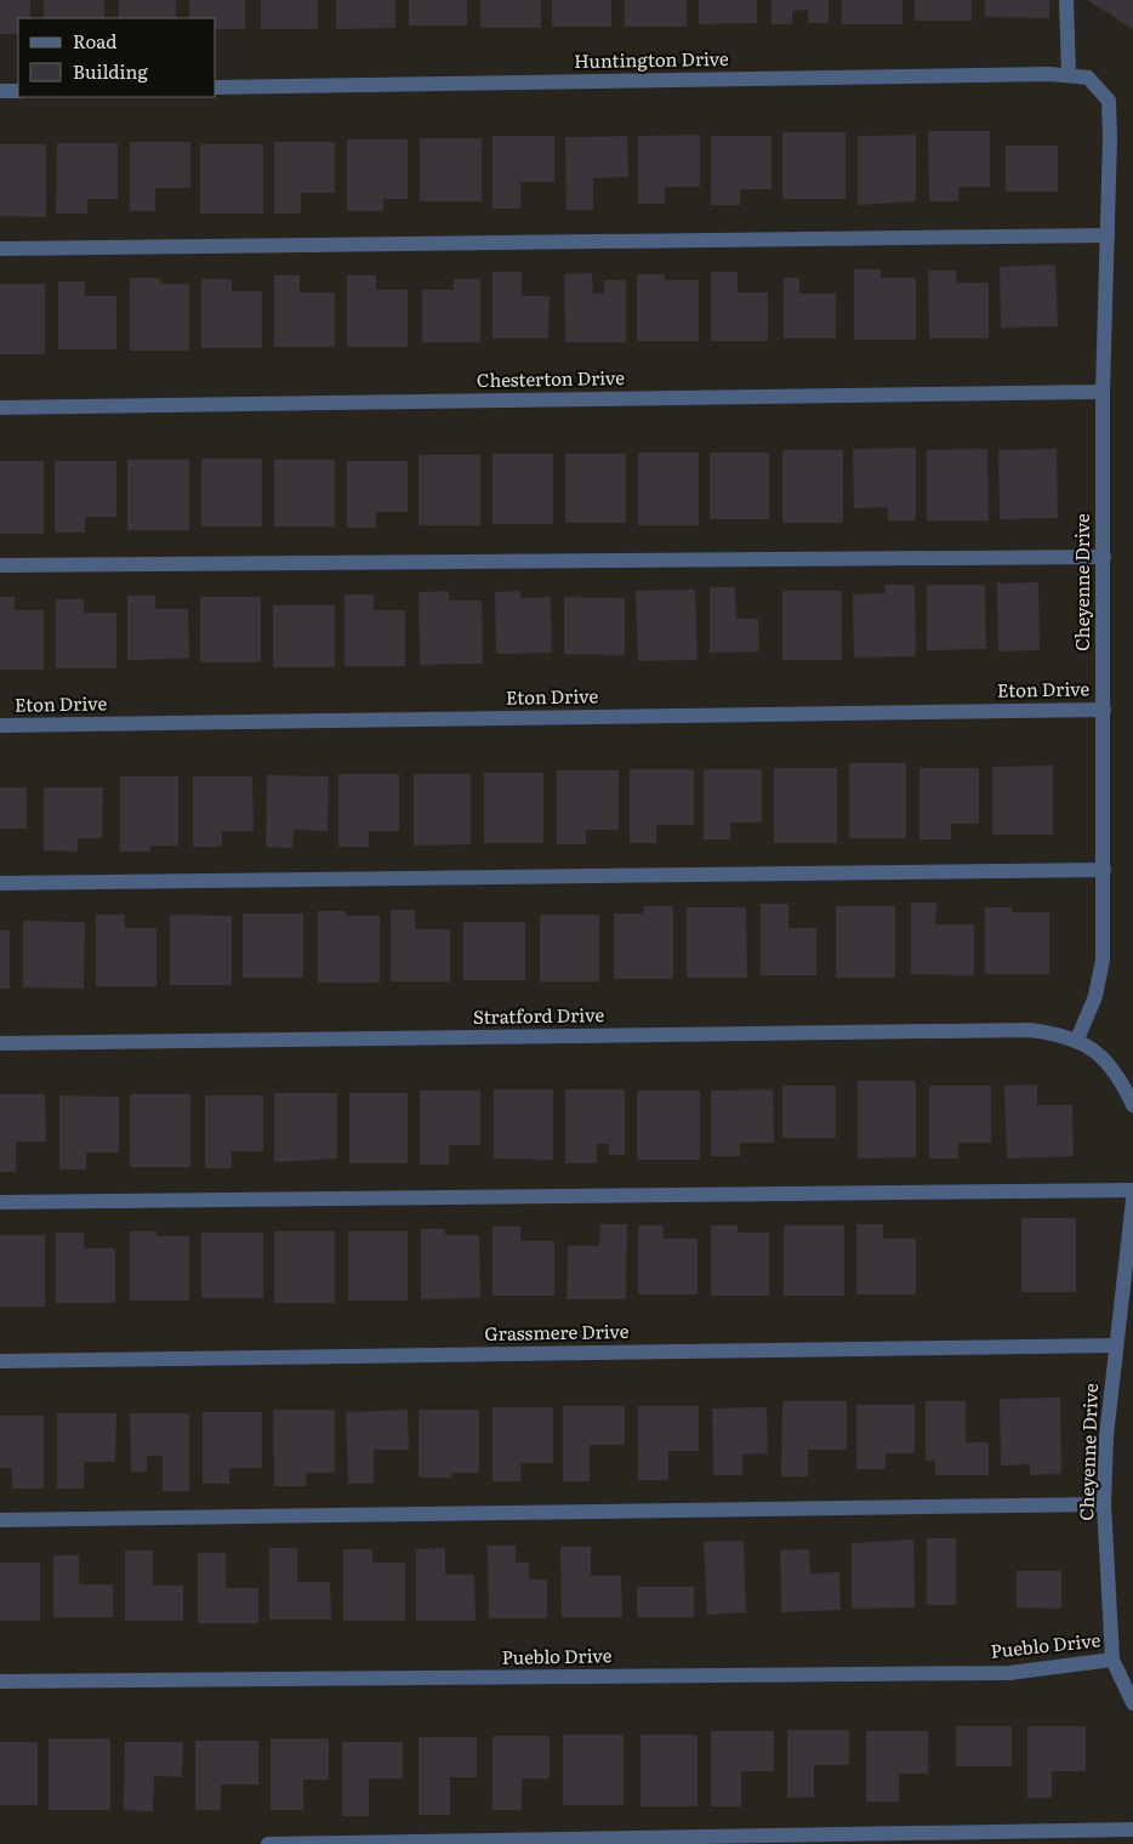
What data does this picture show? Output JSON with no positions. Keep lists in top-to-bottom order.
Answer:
{
  "streets": {
    "street": [
      "Huntington Drive",
      "Chesterton Drive",
      "Cheyenne Drive",
      "Eton Drive",
      "Stratford Drive",
      "Grassmere Drive",
      "Pueblo Drive"
    ]
  },
  "crossings": [
    ["Huntington Drive", "Cheyenne Drive"],
    ["Chesterton Drive", "Cheyenne Drive"],
    ["Cheyenne Drive", "Eton Drive"],
    ["Cheyenne Drive", "Stratford Drive"],
    ["Cheyenne Drive", "Grassmere Drive"],
    ["Cheyenne Drive", "Pueblo Drive"]
  ],
  "legend": ["Road", "Building"]
}
